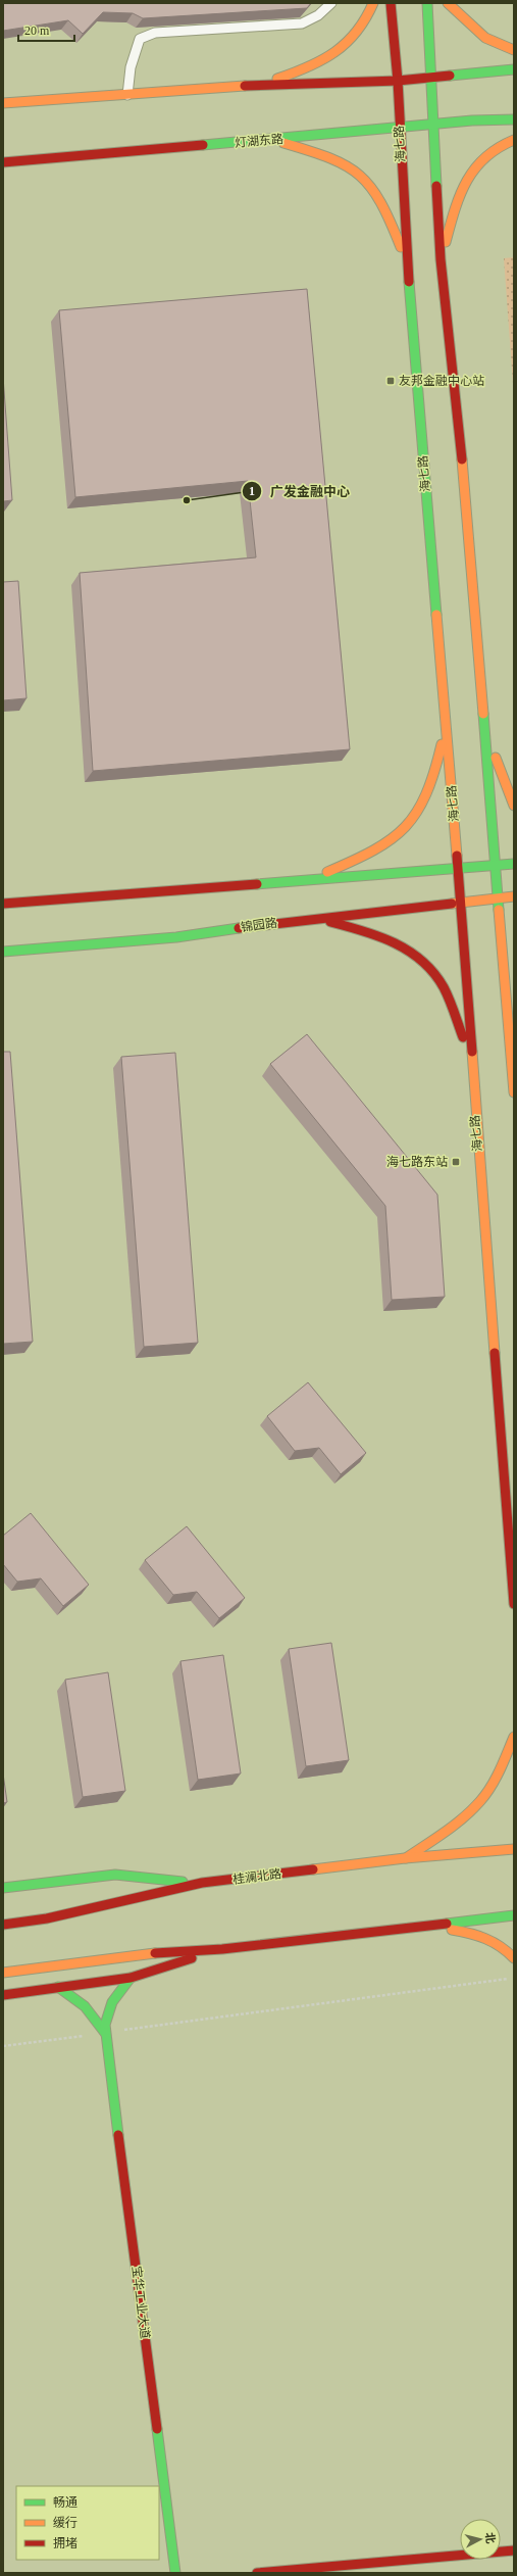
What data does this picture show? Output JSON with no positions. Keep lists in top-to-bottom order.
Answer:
{
  "streets": {
    "main road": [
      "灯湖东路",
      "海七路",
      "锦园路",
      "桂澜北路",
      "宝华工业大道"
    ]
  },
  "crossings": [
    ["灯湖东路", "海七路"],
    ["海七路", "锦园路"]
  ],
  "places": {
    "transit": ["友邦金融中心站", "海七路东站"],
    "other": ["广发金融中心"]
  },
  "legend": ["畅通", "缓行", "拥堵"],
  "scale_bar": "20 m",
  "north": "right"
}
